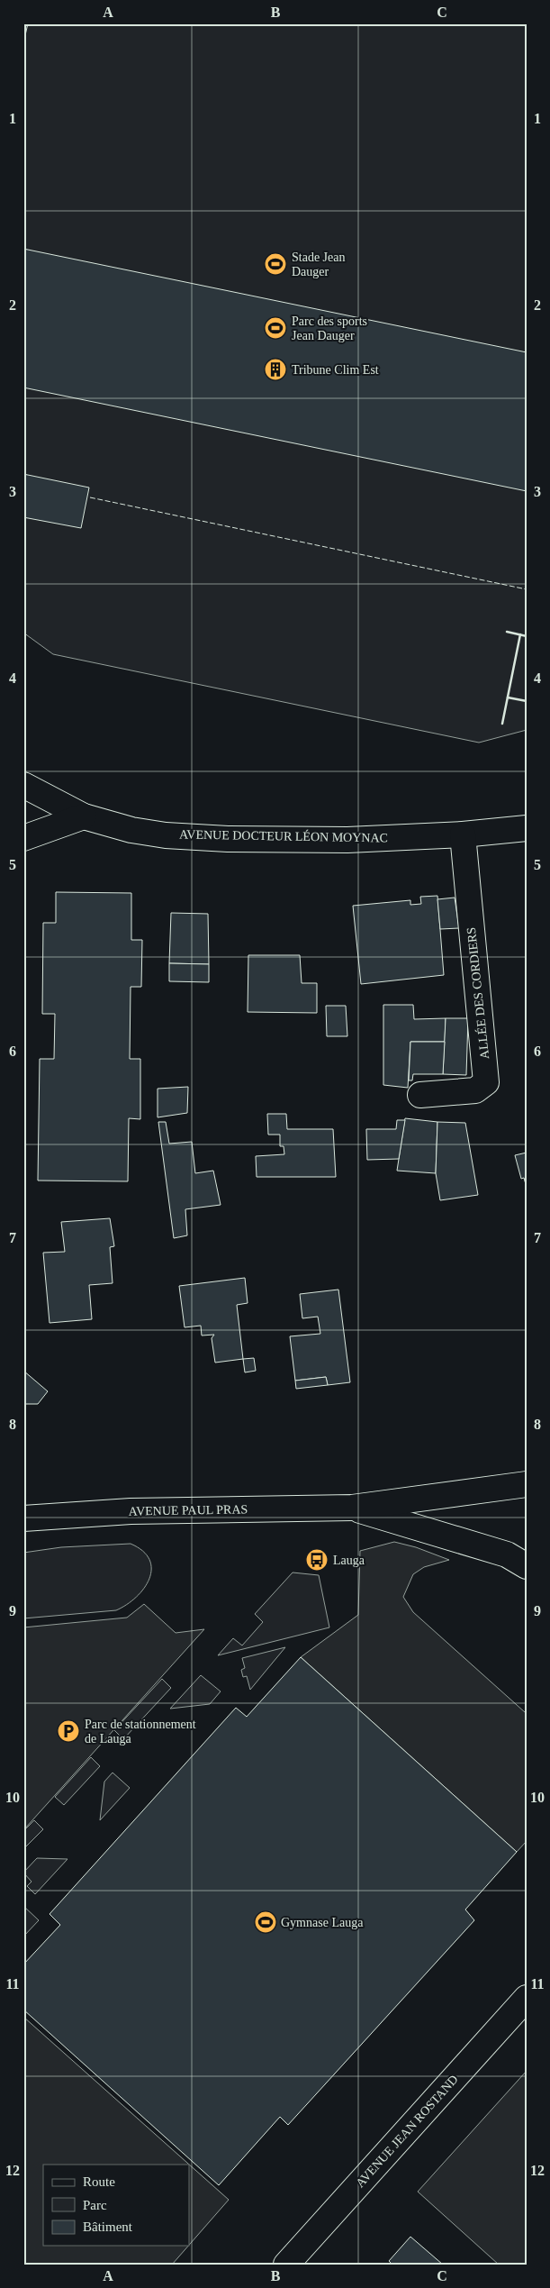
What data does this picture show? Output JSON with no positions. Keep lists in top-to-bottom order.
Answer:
{
  "streets": {
    "street": [
      "AVENUE DOCTEUR LÉON MOYNAC",
      "ALLÉE DES CORDIERS",
      "AVENUE PAUL PRAS",
      "AVENUE JEAN ROSTAND"
    ]
  },
  "crossings": [
    ["AVENUE DOCTEUR LÉON MOYNAC", "ALLÉE DES CORDIERS"]
  ],
  "places": {
    "sports": ["Stade Jean Dauger", "Parc des sports Jean Dauger", "Gymnase Lauga"],
    "building": ["Tribune Clim Est"],
    "bus stop": ["Lauga"],
    "parking": ["Parc de stationnement de Lauga"]
  },
  "legend": ["Route", "Parc", "Bâtiment"],
  "grid": {
    "columns": ["A", "B", "C"],
    "rows": [
      "1",
      "2",
      "3",
      "4",
      "5",
      "6",
      "7",
      "8",
      "9",
      "10",
      "11",
      "12"
    ]
  }
}
